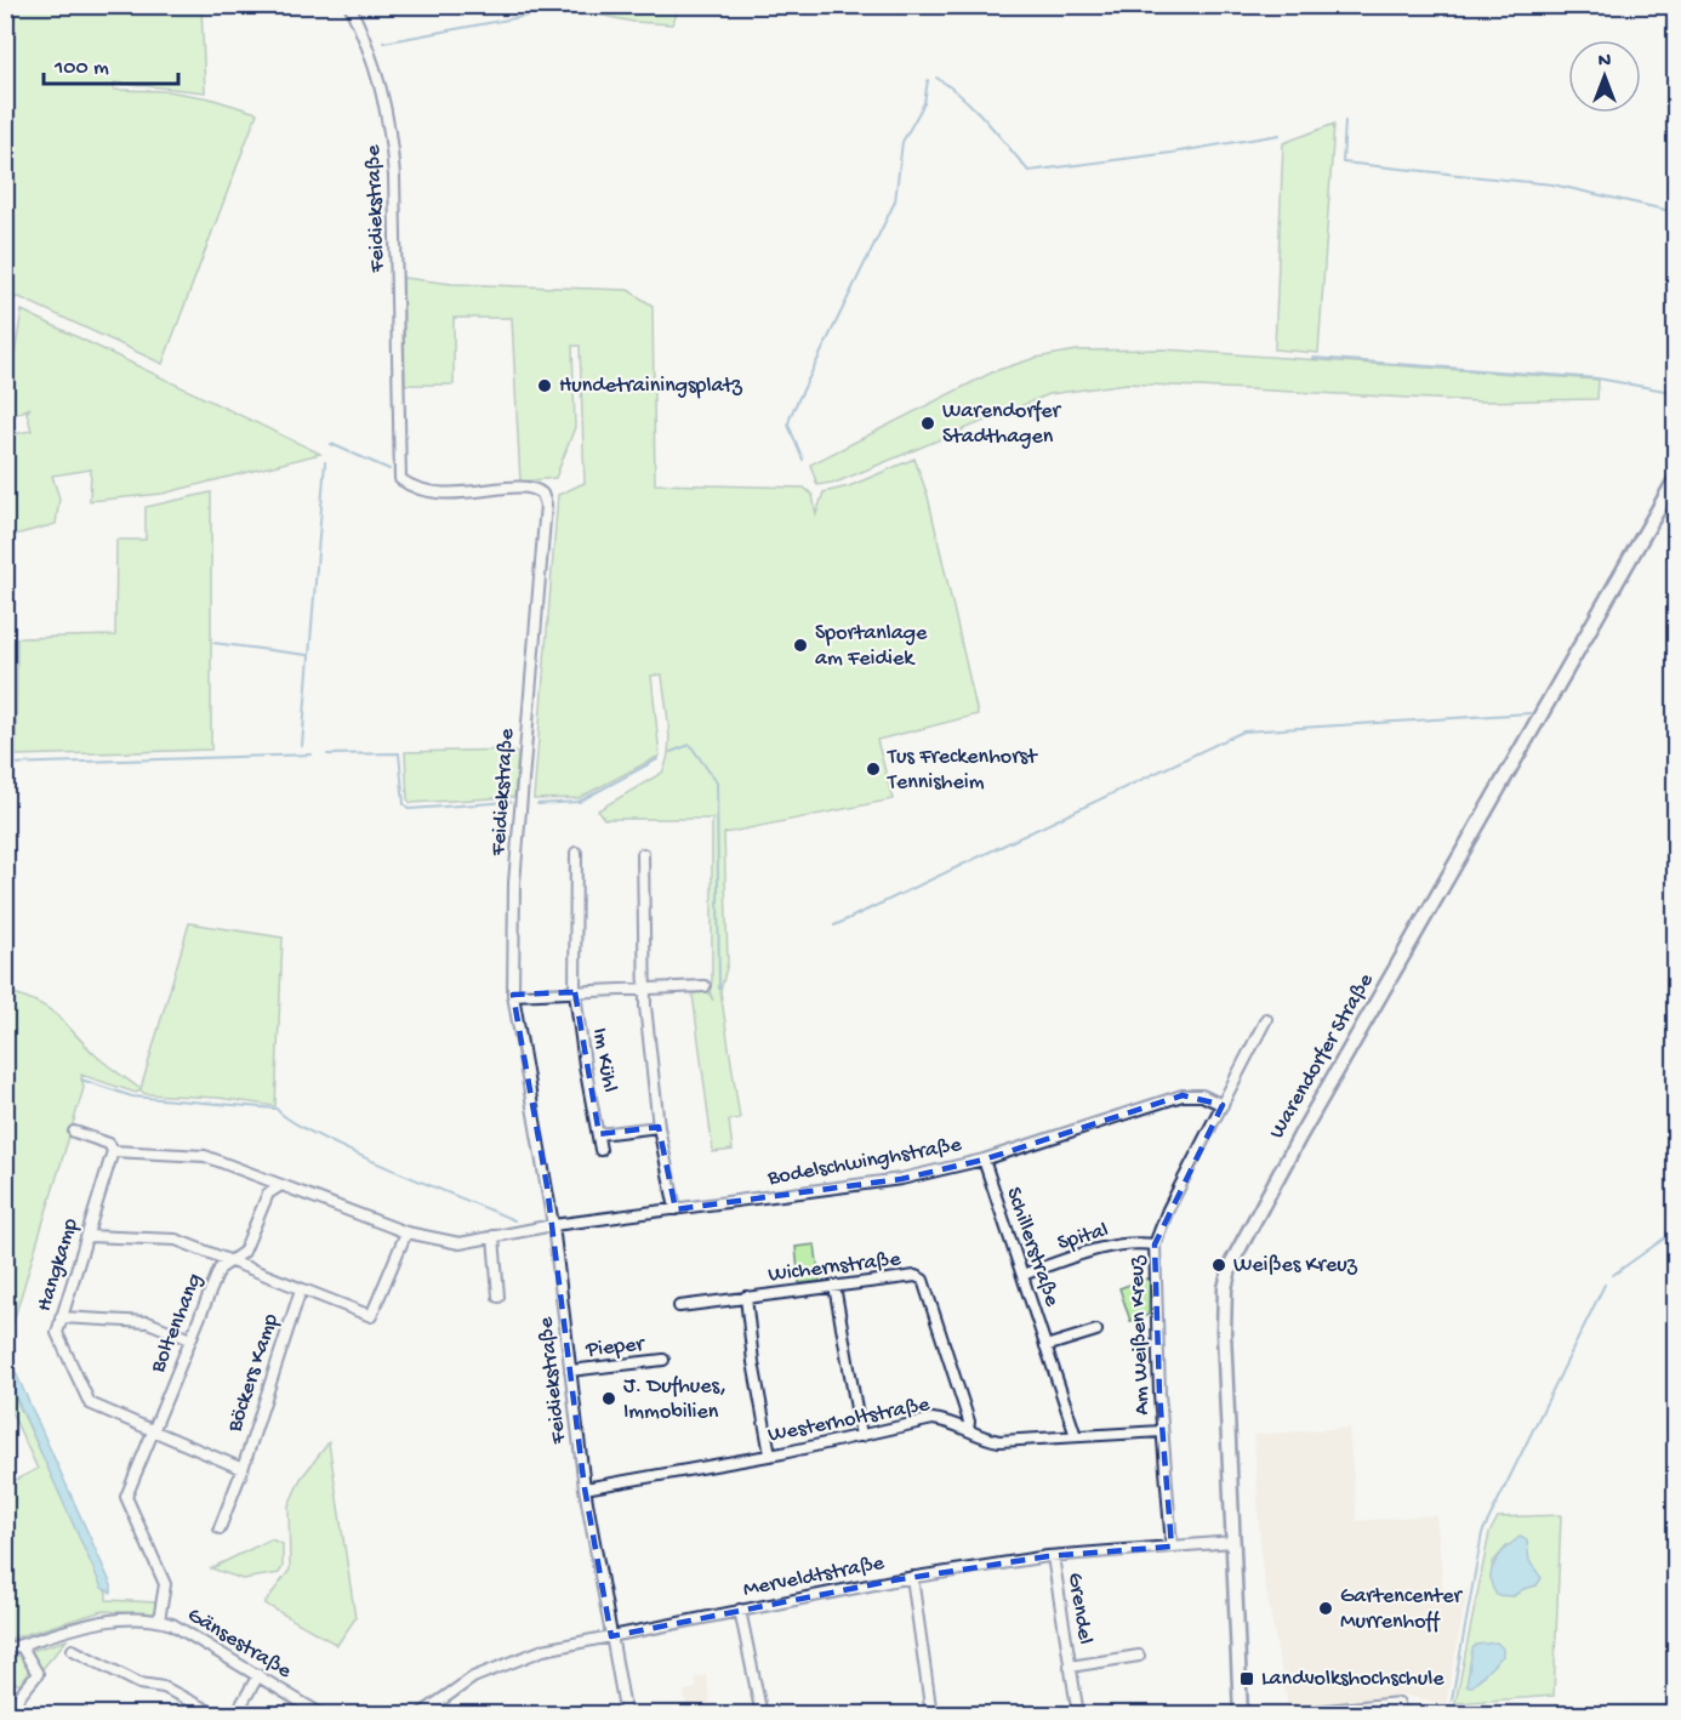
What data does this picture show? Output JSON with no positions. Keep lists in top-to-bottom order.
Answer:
{
  "streets": {
    "main road": ["Warendorfer Straße"],
    "street": [
      "Feidiekstraße",
      "Im Kühl",
      "Bodelschwinghstraße",
      "Spital",
      "Schillerstraße",
      "Hangkamp",
      "Wichernstraße",
      "Boltenhang",
      "Am Weißen Kreuz",
      "Pieper",
      "Böckers Kamp",
      "Westerholtstraße",
      "Merveldtstraße",
      "Grendel",
      "Gänsestraße"
    ]
  },
  "crossings": [
    ["Feidiekstraße", "Bodelschwinghstraße"],
    ["Feidiekstraße", "Pieper"],
    ["Feidiekstraße", "Westerholtstraße"],
    ["Feidiekstraße", "Merveldtstraße"],
    ["Warendorfer Straße", "Merveldtstraße"],
    ["Im Kühl", "Bodelschwinghstraße"],
    ["Bodelschwinghstraße", "Schillerstraße"],
    ["Bodelschwinghstraße", "Am Weißen Kreuz"],
    ["Spital", "Schillerstraße"],
    ["Spital", "Am Weißen Kreuz"],
    ["Schillerstraße", "Westerholtstraße"],
    ["Hangkamp", "Boltenhang"],
    ["Hangkamp", "Böckers Kamp"],
    ["Wichernstraße", "Westerholtstraße"],
    ["Boltenhang", "Böckers Kamp"],
    ["Boltenhang", "Gänsestraße"],
    ["Am Weißen Kreuz", "Westerholtstraße"],
    ["Am Weißen Kreuz", "Merveldtstraße"],
    ["Merveldtstraße", "Grendel"]
  ],
  "places": {
    "other": [
      "Hundetrainingsplatz",
      "Warendorfer Stadthagen",
      "Sportanlage am Feidiek",
      "Tus Freckenhorst Tennisheim",
      "Weißes Kreuz",
      "J. Dufhues, Immobilien",
      "Gartencenter Murrenhoff"
    ],
    "transit": ["Landvolkshochschule"]
  },
  "scale_bar": "100 m",
  "north": "top"
}
